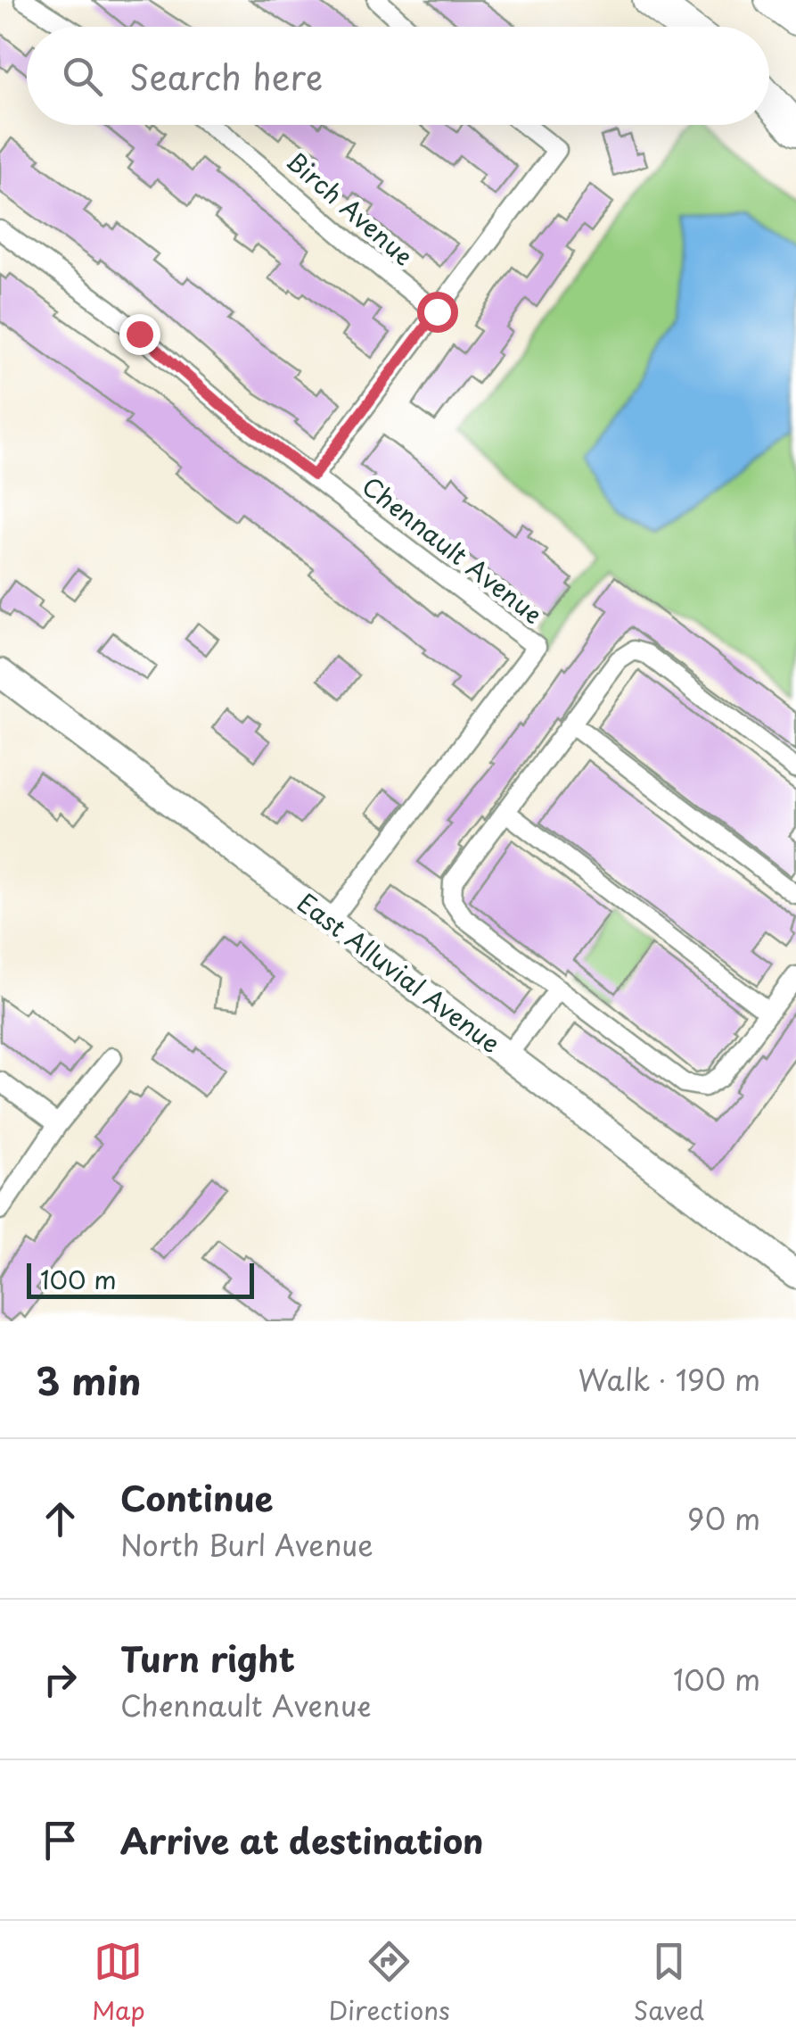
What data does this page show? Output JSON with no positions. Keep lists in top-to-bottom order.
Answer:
{
  "streets": {
    "street": ["Birch Avenue", "Chennault Avenue", "East Alluvial Avenue"]
  },
  "crossings": [
    ["Chennault Avenue", "East Alluvial Avenue"]
  ],
  "scale_bar": "100 m",
  "page": {
    "search": "Search here",
    "scale": "100 m",
    "heading": ["3 min", "Walk · 190 m"],
    "list": [
      ["Continue", "North Burl Avenue", "90 m"],
      ["Turn right", "Chennault Avenue", "100 m"],
      "Arrive at destination"
    ],
    "nav": ["Map", "Directions", "Saved"]
  }
}
